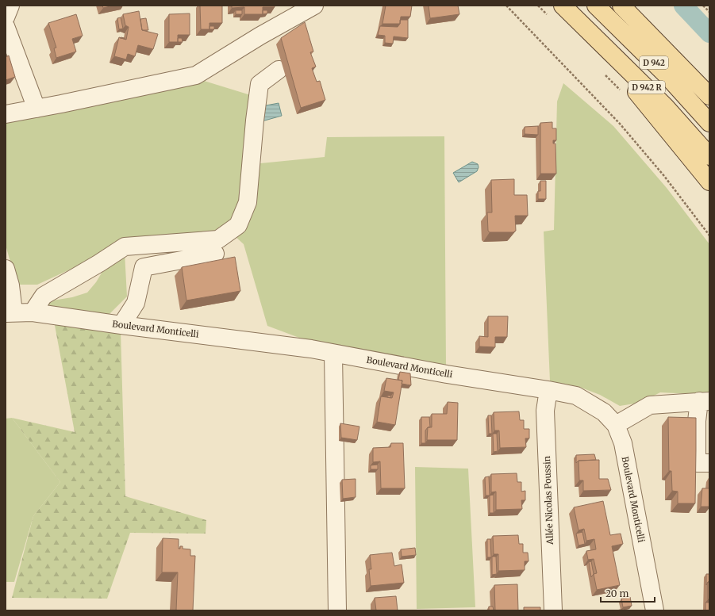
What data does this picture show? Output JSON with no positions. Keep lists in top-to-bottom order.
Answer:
{
  "streets": {
    "main road": ["D 942", "D 942 R"],
    "street": ["Boulevard Monticelli", "Allée Nicolas Poussin"]
  },
  "crossings": [
    ["Boulevard Monticelli", "Allée Nicolas Poussin"]
  ],
  "scale_bar": "20 m"
}
